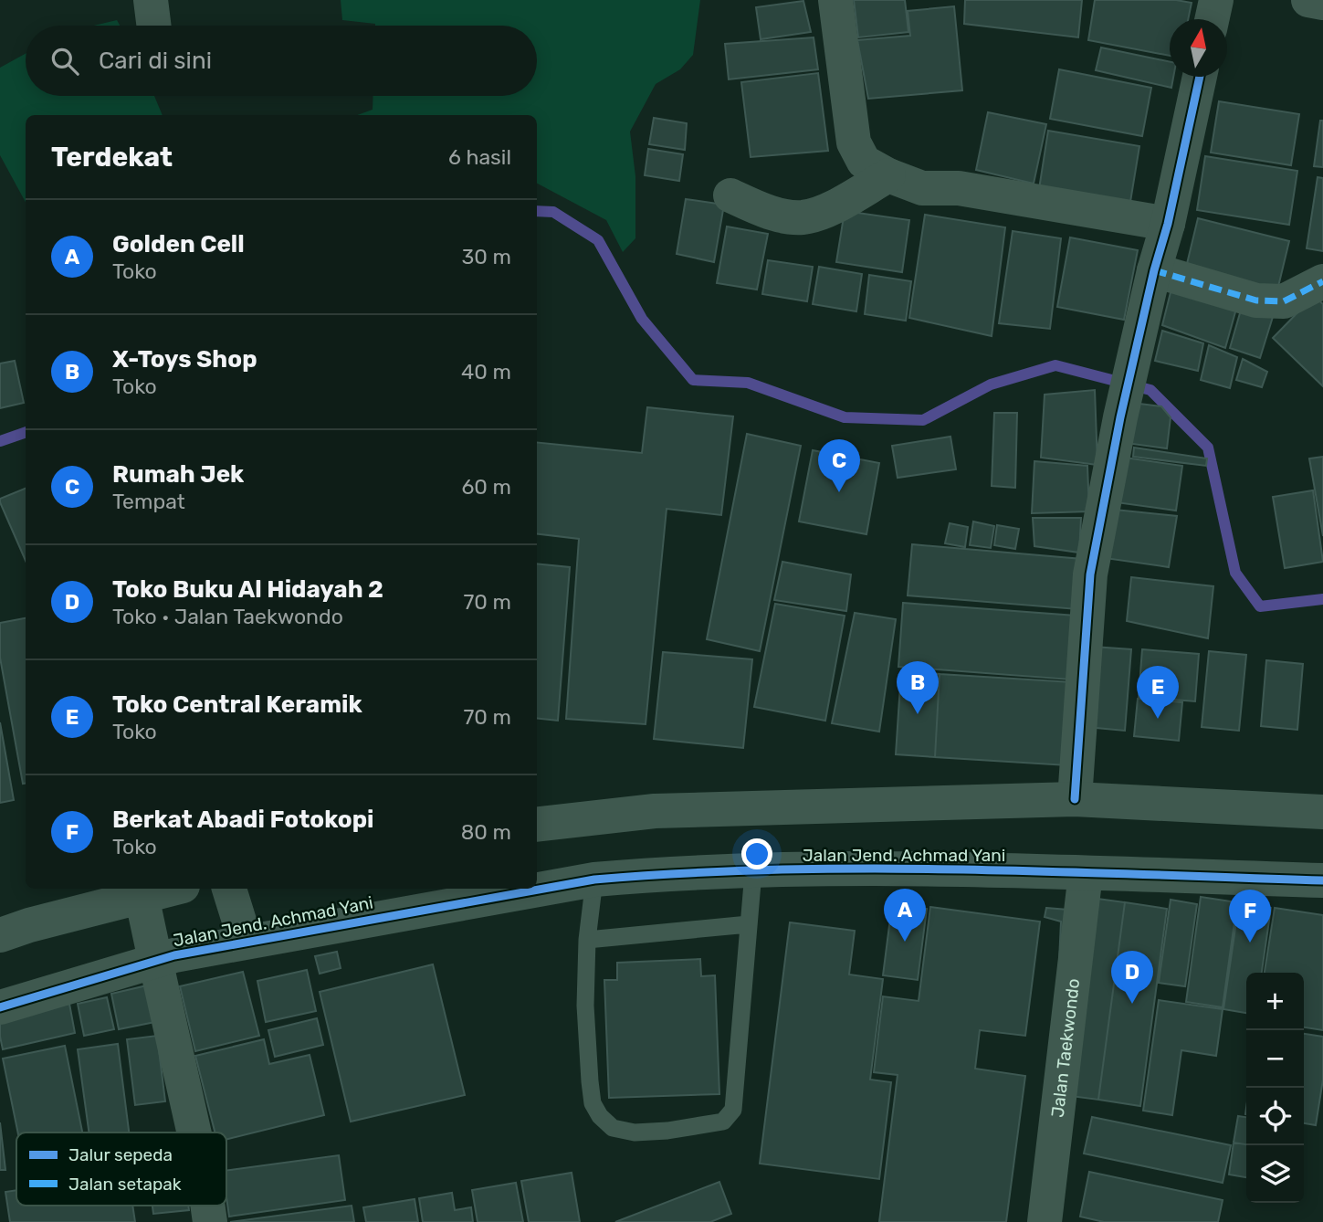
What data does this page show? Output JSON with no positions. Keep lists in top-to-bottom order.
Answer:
{
  "streets": {
    "street": ["Jalan Jend. Achmad Yani", "Jalan Taekwondo"]
  },
  "crossings": [
    ["Jalan Jend. Achmad Yani", "Jalan Taekwondo"]
  ],
  "legend": ["Jalur sepeda", "Jalan setapak"],
  "north": "top",
  "page": {
    "search": "Cari di sini",
    "heading": ["Terdekat", "6 hasil"],
    "list": [
      {
        "mark": "A",
        "name": "Golden Cell",
        "note": "Toko",
        "value": "30 m"
      },
      {
        "mark": "B",
        "name": "X-Toys Shop",
        "note": "Toko",
        "value": "40 m"
      },
      {
        "mark": "C",
        "name": "Rumah Jek",
        "note": "Tempat",
        "value": "60 m"
      },
      {
        "mark": "D",
        "name": "Toko Buku Al Hidayah 2",
        "note": "Toko · Jalan Taekwondo",
        "value": "70 m"
      },
      {
        "mark": "E",
        "name": "Toko Central Keramik",
        "note": "Toko",
        "value": "70 m"
      },
      {
        "mark": "F",
        "name": "Berkat Abadi Fotokopi",
        "note": "Toko",
        "value": "80 m"
      }
    ],
    "pins": [
      "C",
      "B",
      "E",
      "A",
      "F",
      "D"
    ],
    "map_buttons": ["+", "−"]
  }
}
